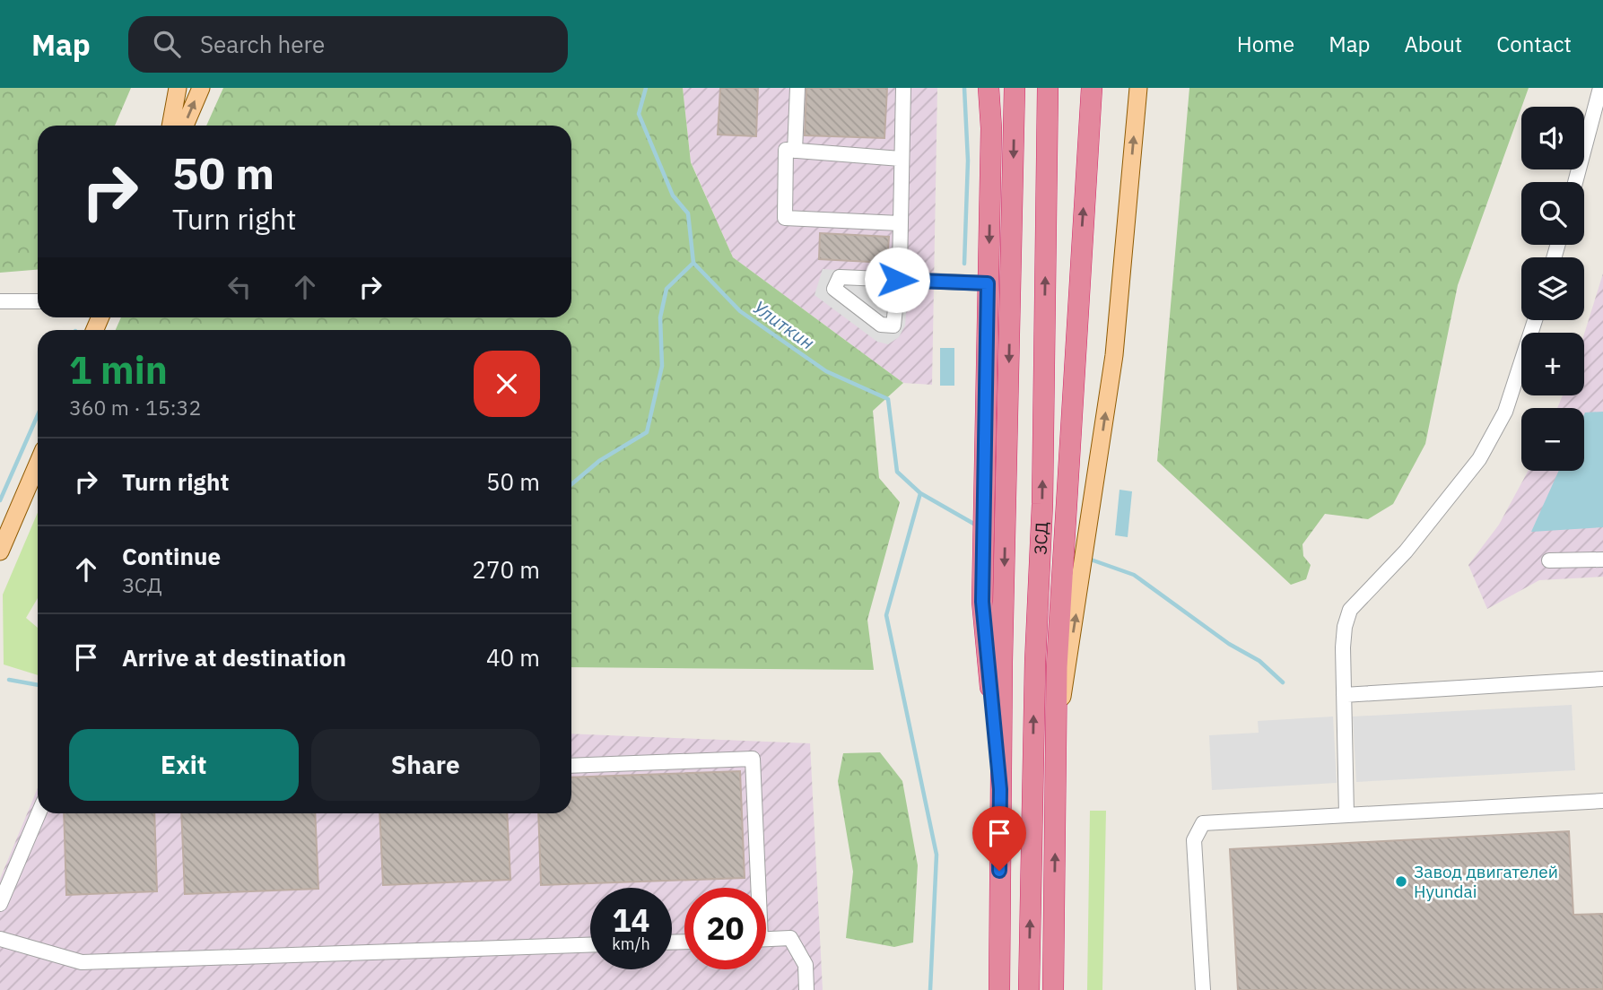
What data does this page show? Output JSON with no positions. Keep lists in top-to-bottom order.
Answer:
{
  "streets": {
    "highway": ["ЗСД"]
  },
  "water": ["Улиткин"],
  "places": ["Завод двигателей Hyundai"],
  "page": {
    "header": "Map",
    "search": "Search here",
    "nav": [
      "Home",
      "Map",
      "About",
      "Contact"
    ],
    "map_buttons": ["+", "−"],
    "turn": ["50 m", "Turn right"],
    "heading": ["1 min", "360 m · 15:32"],
    "list": [
      {
        "name": "Turn right",
        "value": "50 m"
      },
      {
        "name": "Continue",
        "note": "ЗСД",
        "value": "270 m"
      },
      {
        "name": "Arrive at destination",
        "value": "40 m"
      }
    ],
    "buttons": ["Exit", "Share"],
    "speed": "14 km/h",
    "limit": "20"
  }
}
